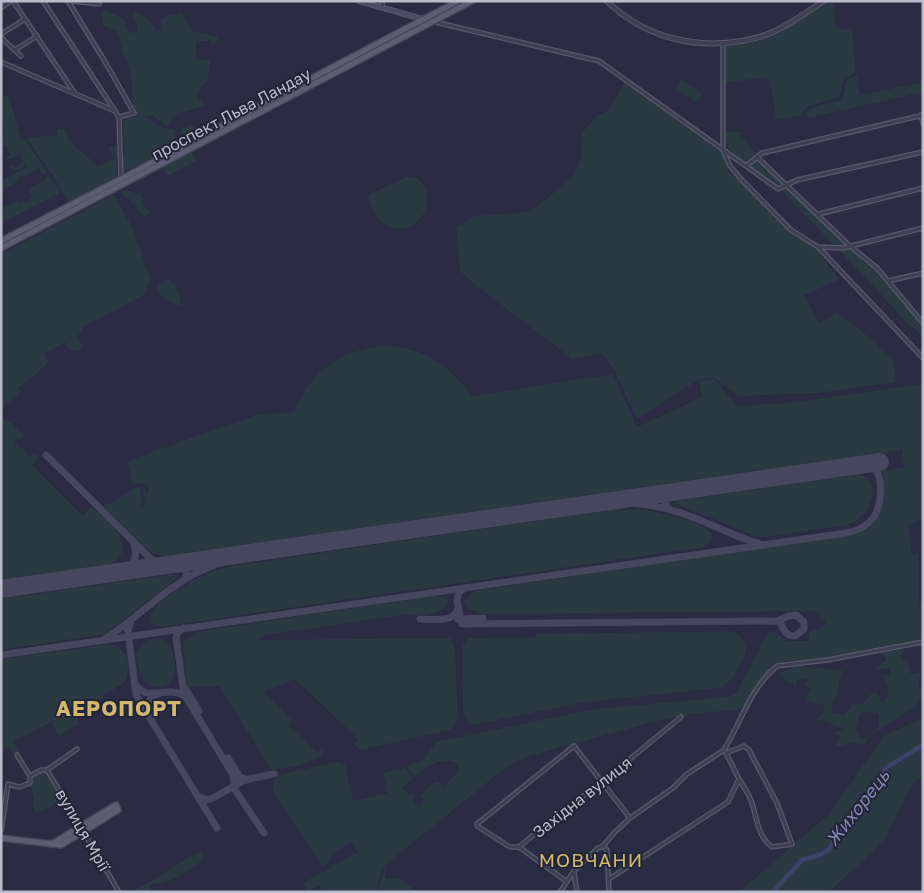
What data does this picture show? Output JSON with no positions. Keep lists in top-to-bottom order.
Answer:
{
  "streets": {
    "main road": ["проспект Льва Ландау"],
    "street": ["Західна вулиця", "вулиця Мрії"]
  },
  "districts": ["АЕРОПОРТ", "МОВЧАНИ"],
  "water": ["Жихорець"]
}
